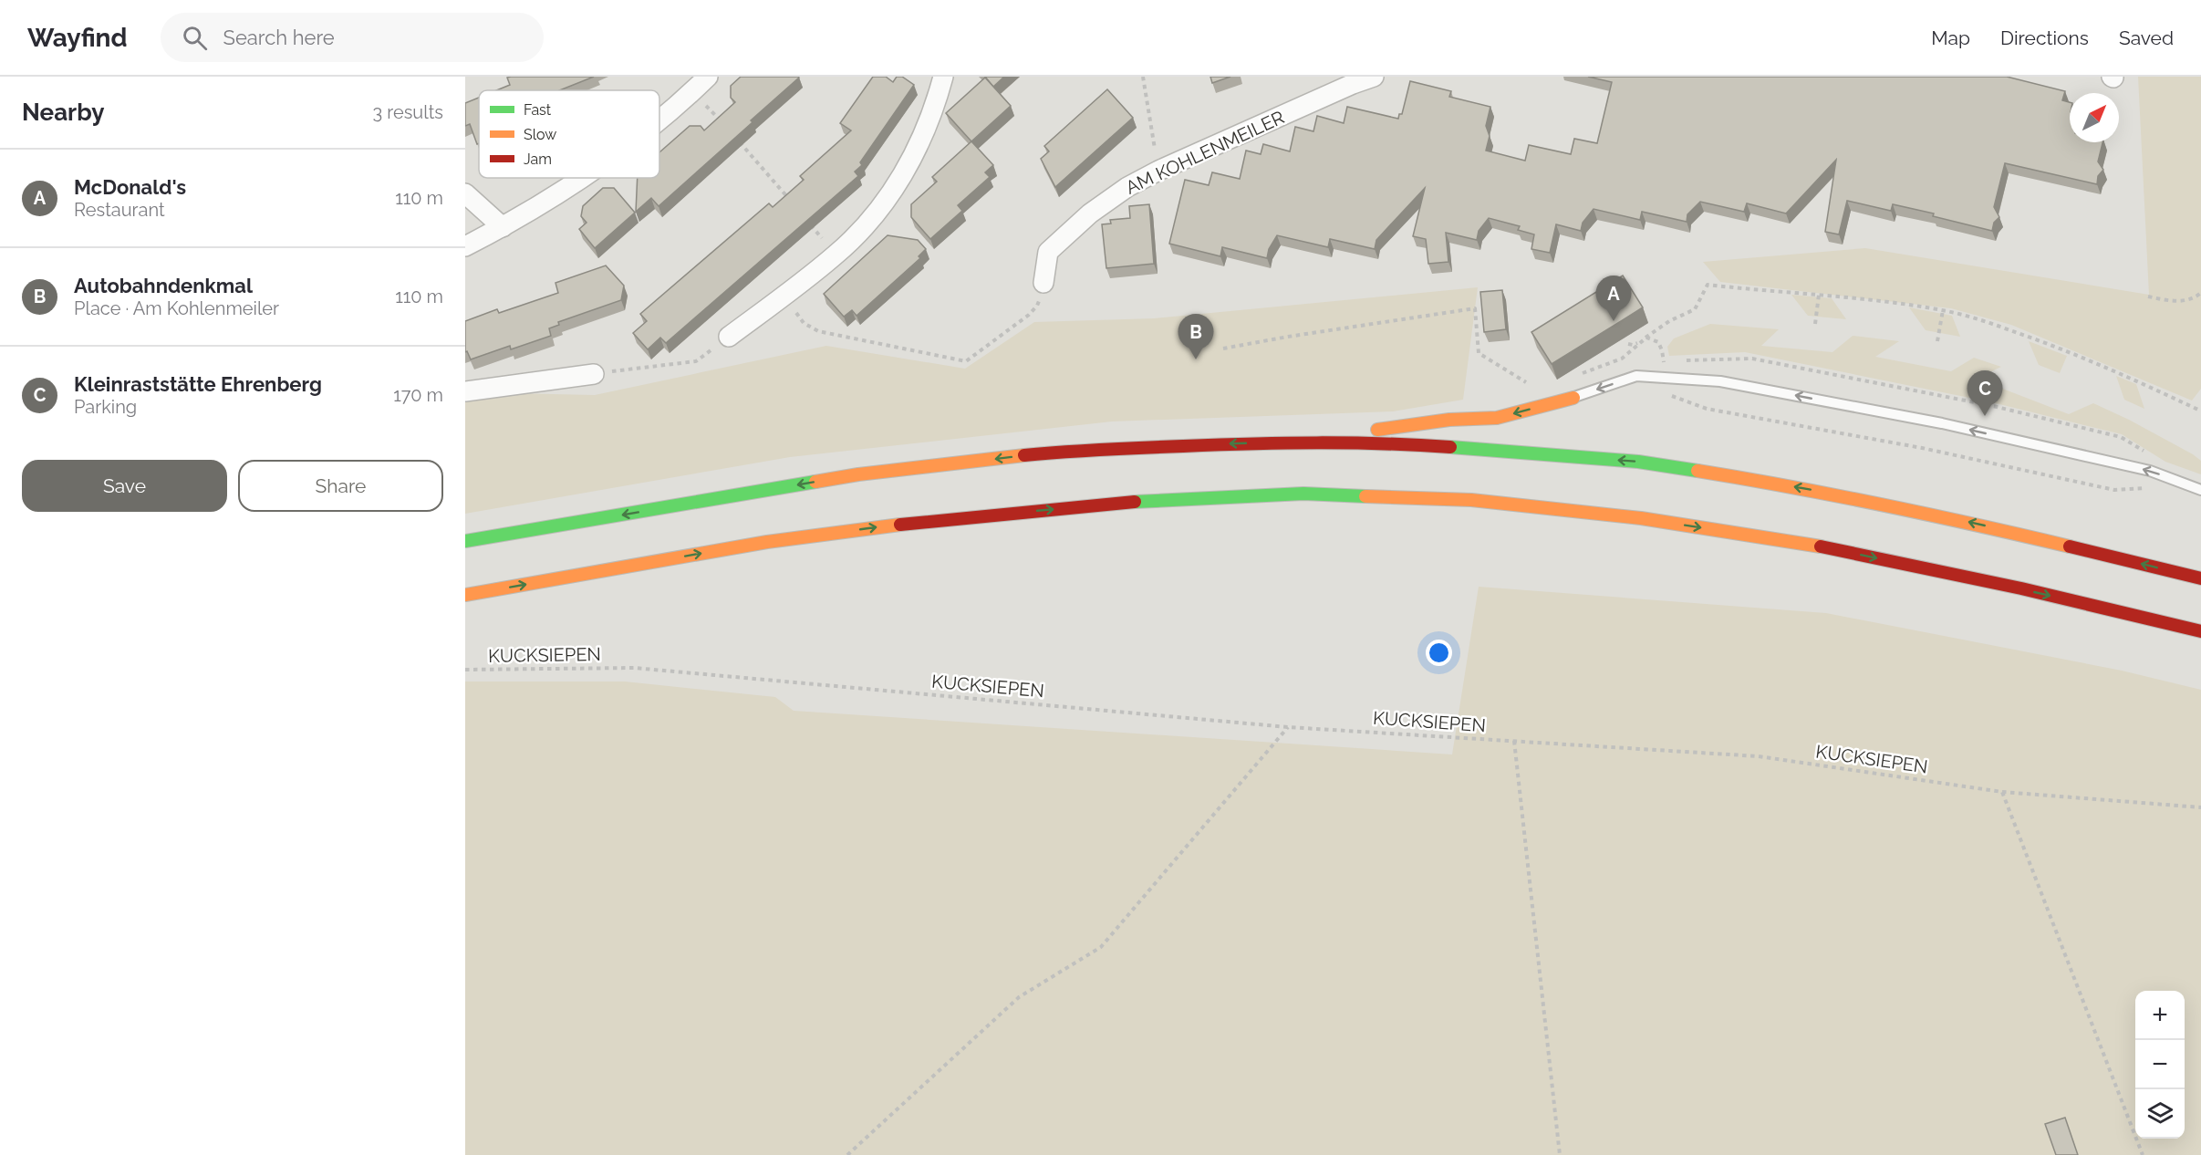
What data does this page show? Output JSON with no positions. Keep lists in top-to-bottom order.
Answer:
{
  "streets": {
    "street": ["AM KOHLENMEILER"],
    "path": ["KUCKSIEPEN"]
  },
  "legend": ["Fast", "Slow", "Jam"],
  "north": "top right",
  "page": {
    "header": "Wayfind",
    "search": "Search here",
    "nav": ["Map", "Directions", "Saved"],
    "heading": ["Nearby", "3 results"],
    "list": [
      {
        "mark": "A",
        "name": "McDonald's",
        "note": "Restaurant",
        "value": "110 m"
      },
      {
        "mark": "B",
        "name": "Autobahndenkmal",
        "note": "Place · Am Kohlenmeiler",
        "value": "110 m"
      },
      {
        "mark": "C",
        "name": "Kleinraststätte Ehrenberg",
        "note": "Parking",
        "value": "170 m"
      }
    ],
    "pins": ["A", "B", "C"],
    "buttons": ["Save", "Share"],
    "map_buttons": ["+", "−"]
  }
}
